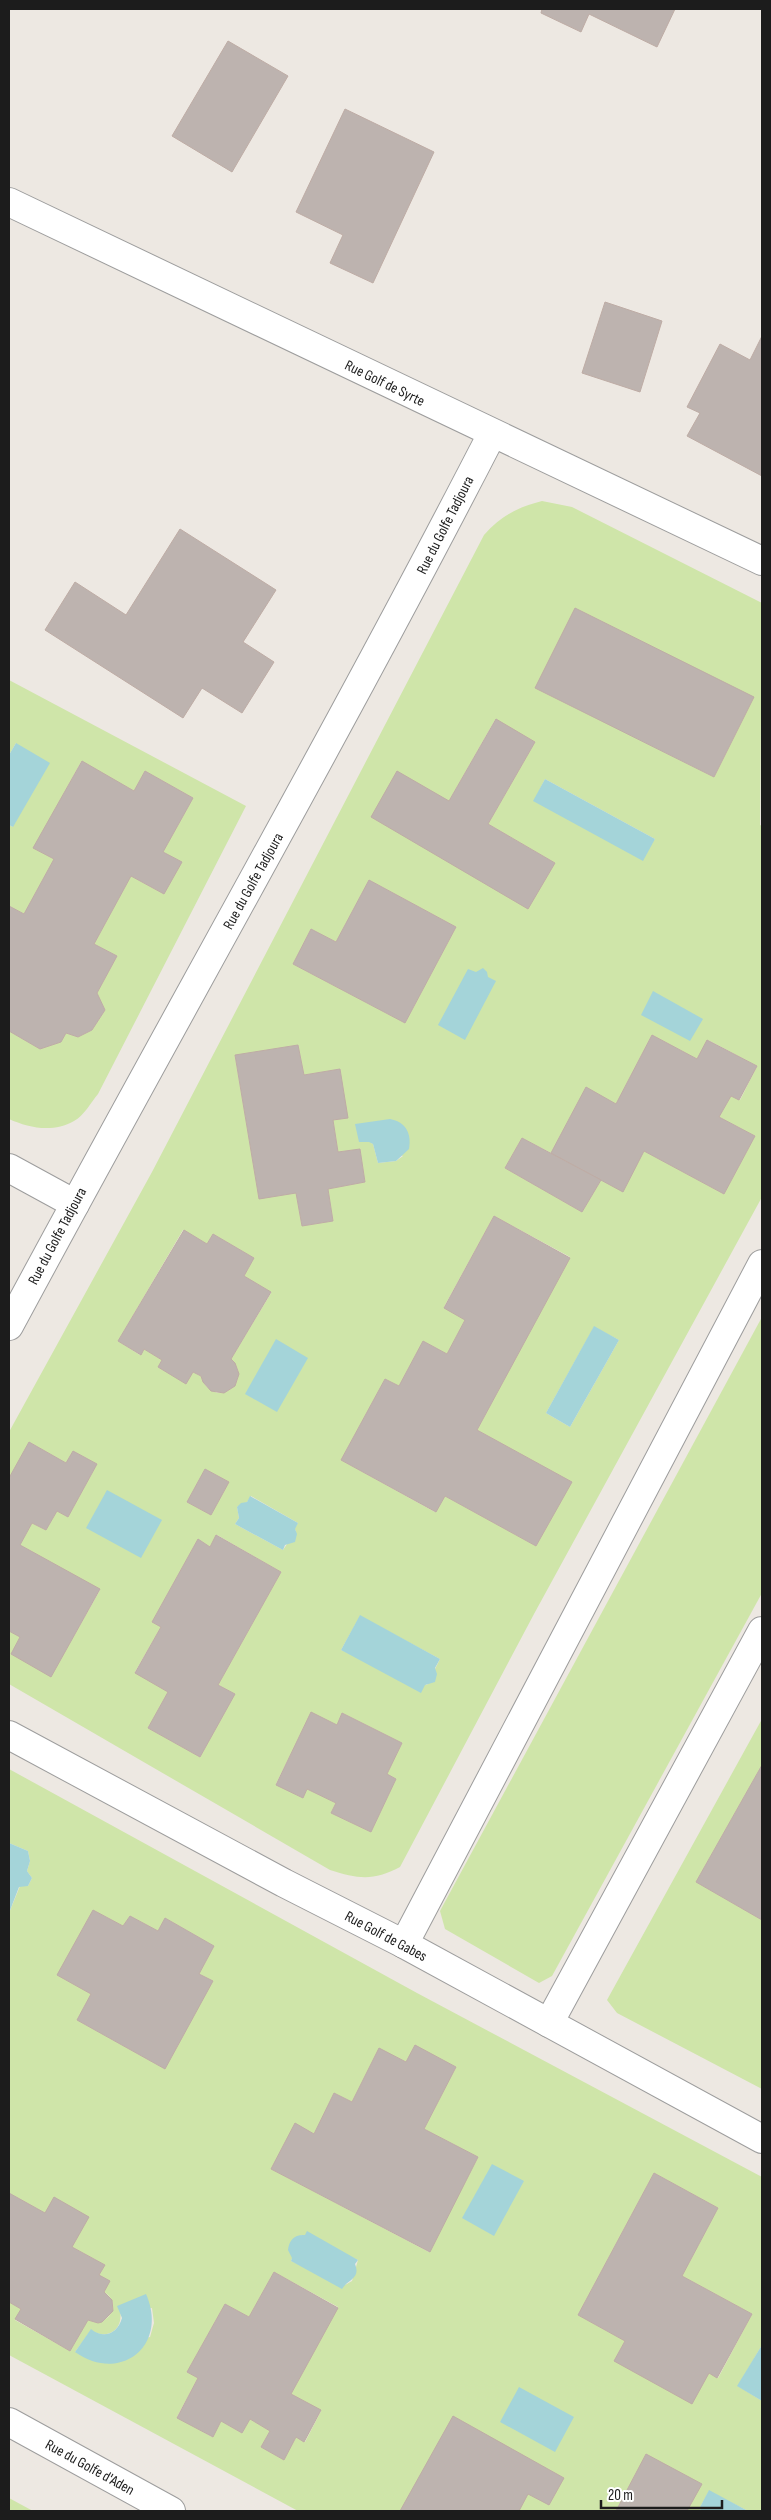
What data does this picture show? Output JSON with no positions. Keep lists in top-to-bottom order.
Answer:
{
  "streets": {
    "street": [
      "Rue Golf de Syrte",
      "Rue du Golfe Tadjoura",
      "Rue Golf de Gabes",
      "Rue du Golfe d'Aden"
    ]
  },
  "crossings": [
    ["Rue Golf de Syrte", "Rue du Golfe Tadjoura"]
  ],
  "scale_bar": "20 m"
}
